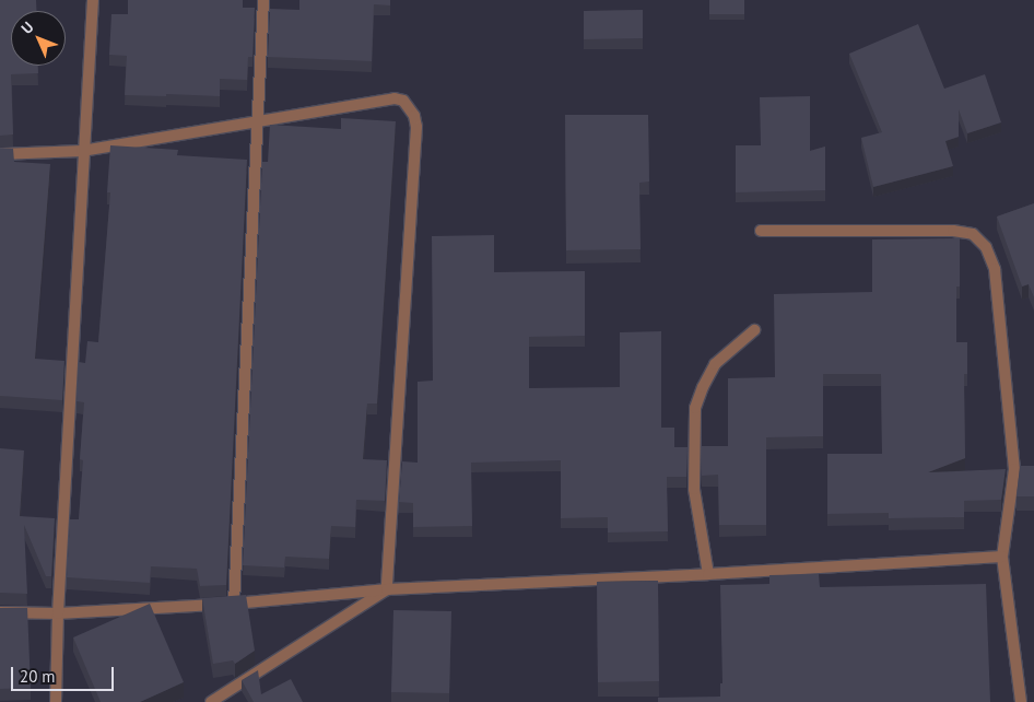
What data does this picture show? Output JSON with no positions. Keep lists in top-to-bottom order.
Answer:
{
  "scale_bar": "20 m",
  "north": "top left"
}
